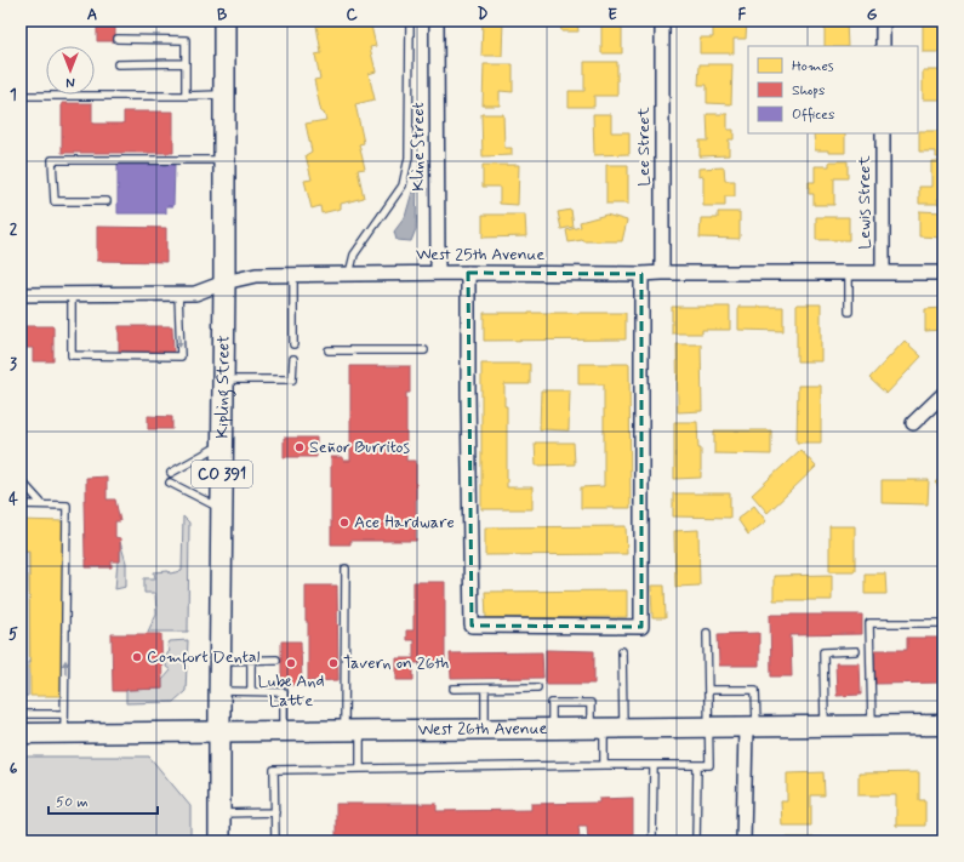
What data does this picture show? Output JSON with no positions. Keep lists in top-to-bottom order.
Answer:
{
  "streets": {
    "main road": ["Kipling Street", "CO 391"],
    "street": [
      "Kline Street",
      "Lee Street",
      "Lewis Street",
      "West 25th Avenue",
      "West 26th Avenue"
    ]
  },
  "crossings": [
    ["Kline Street", "West 25th Avenue"],
    ["Lee Street", "West 25th Avenue"],
    ["Lewis Street", "West 25th Avenue"],
    ["West 25th Avenue", "Kipling Street"],
    ["Kipling Street", "West 26th Avenue"]
  ],
  "places": [
    "Señor Burritos",
    "Ace Hardware",
    "Comfort Dental",
    "Lube And Latte",
    "Tavern on 26th"
  ],
  "legend": ["Homes", "Shops", "Offices"],
  "scale_bar": "50 m",
  "north": "bottom",
  "grid": {
    "columns": [
      "A",
      "B",
      "C",
      "D",
      "E",
      "F",
      "G"
    ],
    "rows": [
      "1",
      "2",
      "3",
      "4",
      "5",
      "6"
    ]
  }
}
